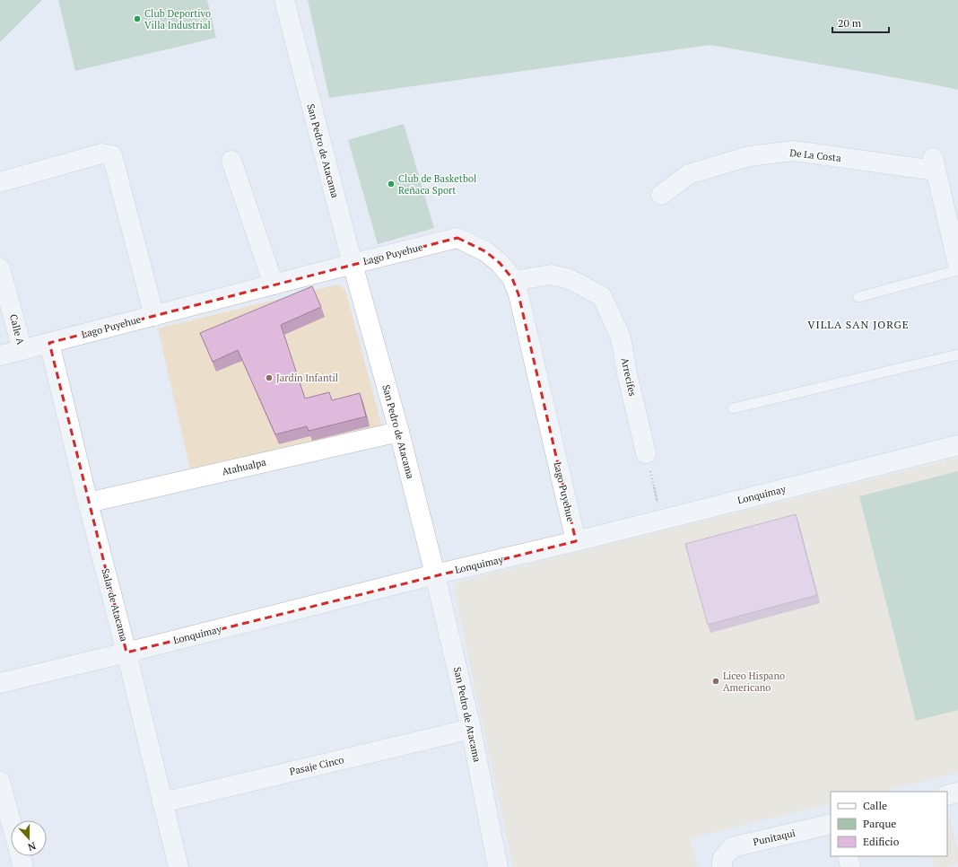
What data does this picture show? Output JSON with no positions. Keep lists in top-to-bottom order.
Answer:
{
  "streets": {
    "street": [
      "San Pedro de Atacama",
      "De La Costa",
      "Lago Puyehue",
      "Calle A",
      "Arrecifes",
      "Atahualpa",
      "Lonquimay",
      "Salar de Atacama",
      "Pasaje Cinco",
      "Punitaqui"
    ]
  },
  "crossings": [
    ["San Pedro de Atacama", "Lago Puyehue"],
    ["San Pedro de Atacama", "Atahualpa"],
    ["San Pedro de Atacama", "Lonquimay"],
    ["San Pedro de Atacama", "Pasaje Cinco"],
    ["Lago Puyehue", "Calle A"],
    ["Lago Puyehue", "Arrecifes"],
    ["Lago Puyehue", "Lonquimay"],
    ["Lago Puyehue", "Salar de Atacama"],
    ["Atahualpa", "Salar de Atacama"],
    ["Lonquimay", "Salar de Atacama"],
    ["Salar de Atacama", "Pasaje Cinco"]
  ],
  "districts": ["VILLA SAN JORGE"],
  "places": [
    "Club Deportivo Villa Industrial",
    "Club de Basketbol Reñaca Sport",
    "Jardín Infantil",
    "Liceo Hispano Americano"
  ],
  "legend": ["Calle", "Parque", "Edificio"],
  "scale_bar": "20 m",
  "north": "bottom"
}
